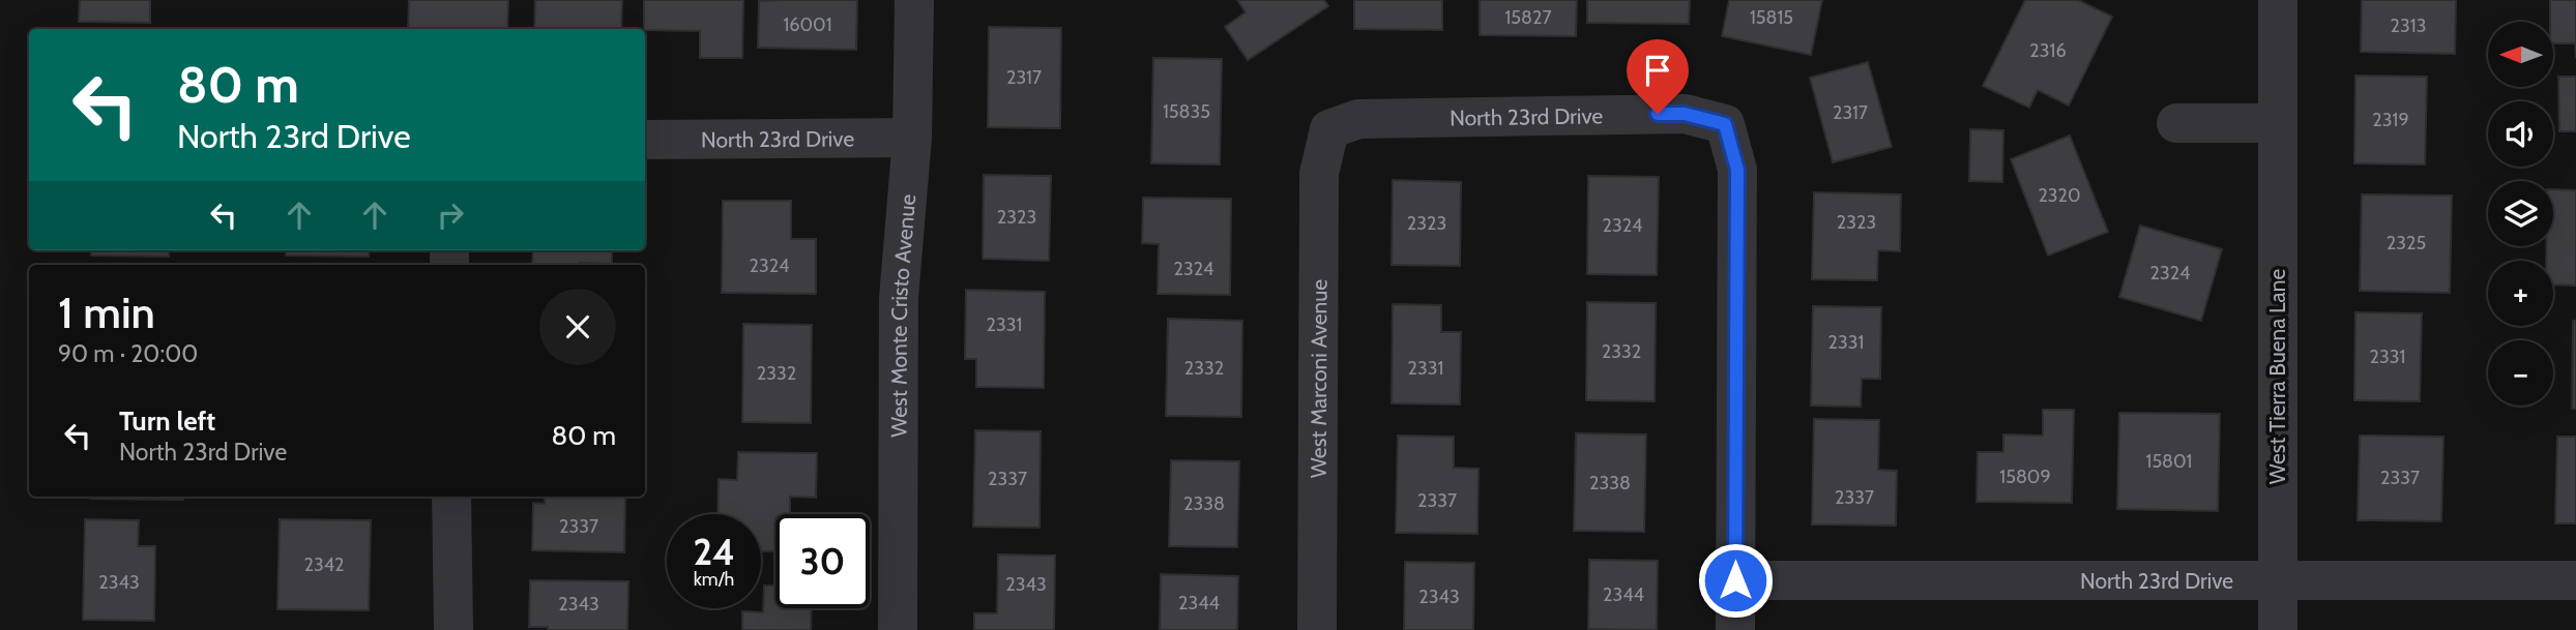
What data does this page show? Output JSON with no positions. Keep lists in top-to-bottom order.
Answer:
{
  "streets": {
    "street": [
      "North 23rd Drive",
      "West Monte Cristo Avenue",
      "West Tierra Buena Lane",
      "West Marconi Avenue"
    ]
  },
  "crossings": [
    ["North 23rd Drive", "West Monte Cristo Avenue"],
    ["North 23rd Drive", "West Tierra Buena Lane"],
    ["North 23rd Drive", "West Marconi Avenue"]
  ],
  "house_numbers": [
    "15827",
    "15815",
    "16001",
    "2313",
    "2316",
    "2317",
    "15835",
    "2317",
    "2319",
    "2320",
    "2323",
    "2323",
    "2323",
    "2324",
    "2325",
    "2324",
    "2324",
    "2324",
    "2331",
    "2331",
    "2332",
    "2331",
    "2332",
    "2331",
    "2332",
    "15801",
    "15809",
    "2337",
    "2337",
    "2338",
    "2337",
    "2337",
    "2338",
    "2337",
    "2342",
    "2343",
    "2343",
    "2344",
    "2343",
    "2344",
    "2343"
  ],
  "north": "left",
  "page": {
    "map_buttons": ["+", "−"],
    "turn": ["80 m", "North 23rd Drive"],
    "heading": ["1 min", "90 m · 20:00"],
    "list": [
      {
        "name": "Turn left",
        "note": "North 23rd Drive",
        "value": "80 m"
      }
    ],
    "speed": "24 km/h",
    "limit": "30"
  }
}
